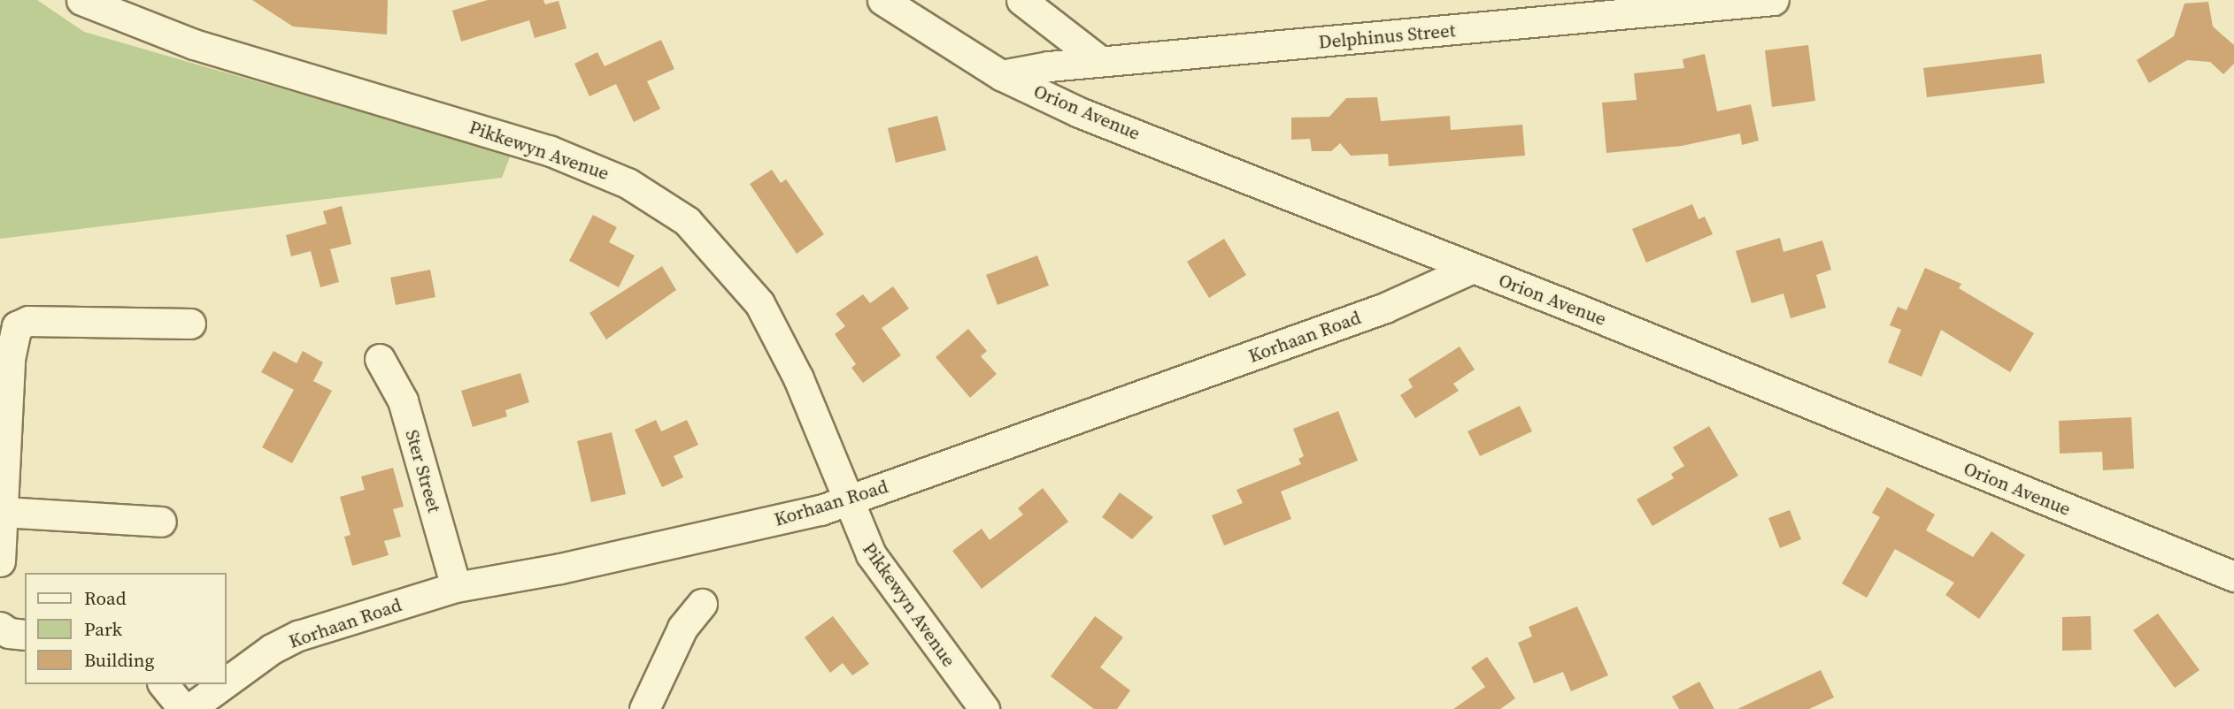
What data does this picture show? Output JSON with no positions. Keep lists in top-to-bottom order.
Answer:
{
  "streets": {
    "street": [
      "Delphinus Street",
      "Orion Avenue",
      "Pikkewyn Avenue",
      "Korhaan Road",
      "Ster Street"
    ]
  },
  "crossings": [
    ["Delphinus Street", "Orion Avenue"],
    ["Orion Avenue", "Korhaan Road"],
    ["Pikkewyn Avenue", "Korhaan Road"],
    ["Korhaan Road", "Ster Street"]
  ],
  "legend": ["Road", "Park", "Building"]
}
